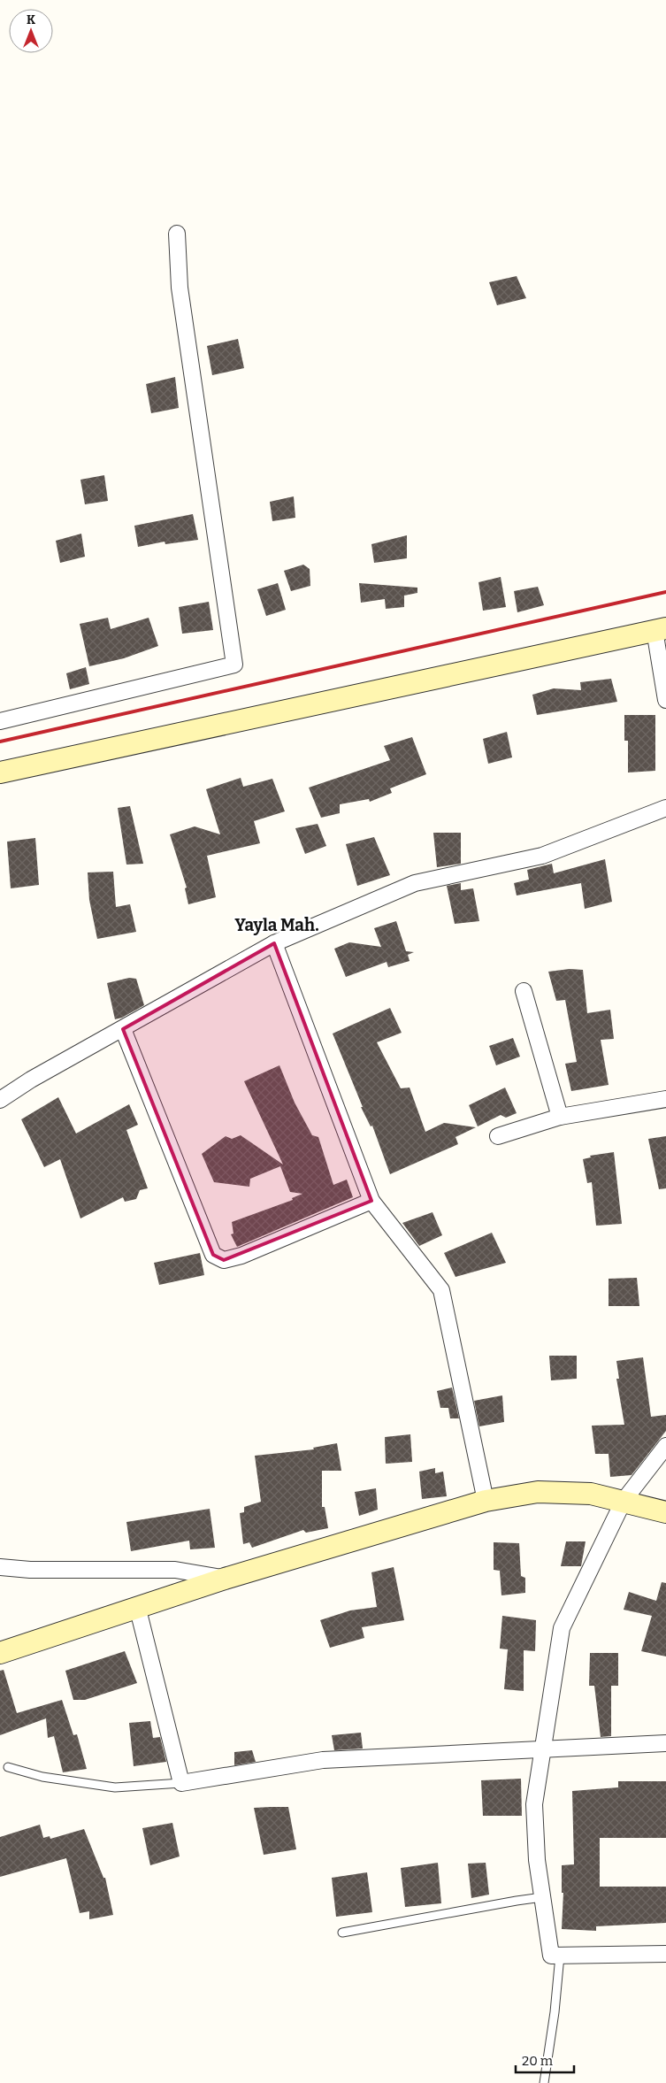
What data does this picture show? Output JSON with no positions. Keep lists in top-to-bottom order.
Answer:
{
  "districts": ["Yayla Mah."],
  "scale_bar": "20 m",
  "north": "top"
}
